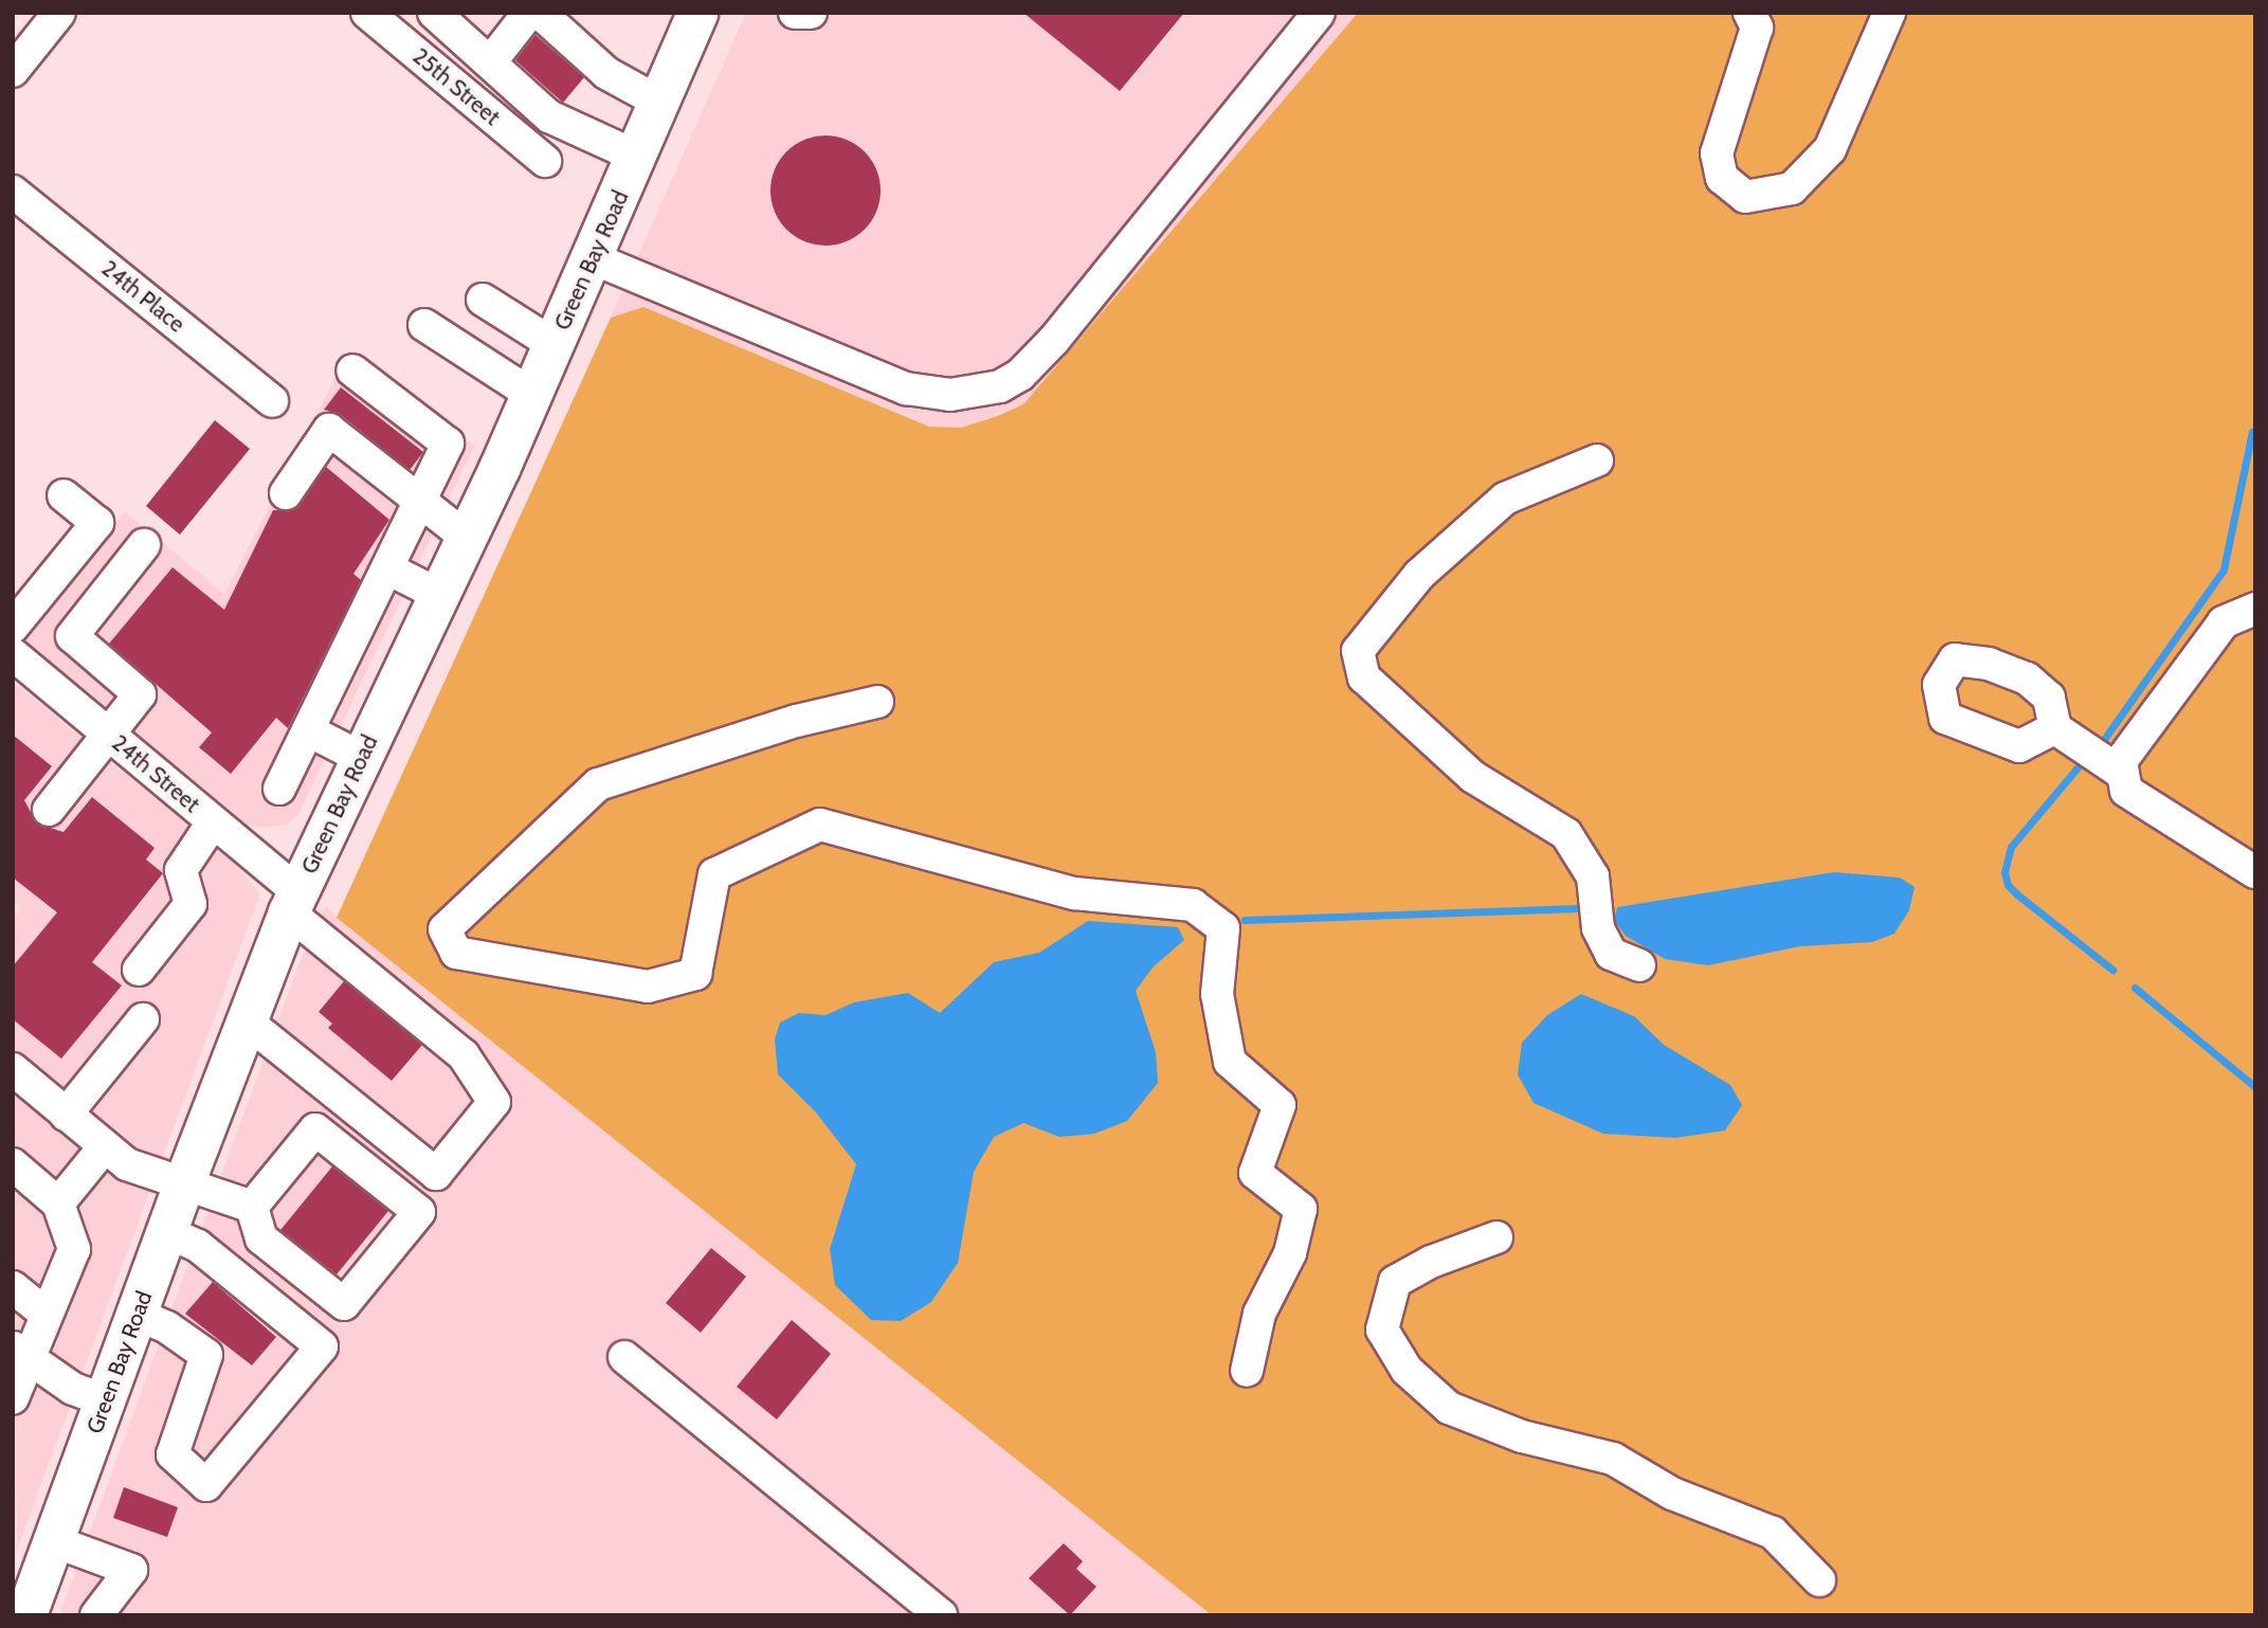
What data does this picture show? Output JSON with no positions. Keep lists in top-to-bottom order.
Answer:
{
  "streets": {
    "main road": ["Green Bay Road"],
    "street": ["25th Street", "24th Place", "24th Street"]
  },
  "crossings": [
    ["Green Bay Road", "24th Street"]
  ]
}
